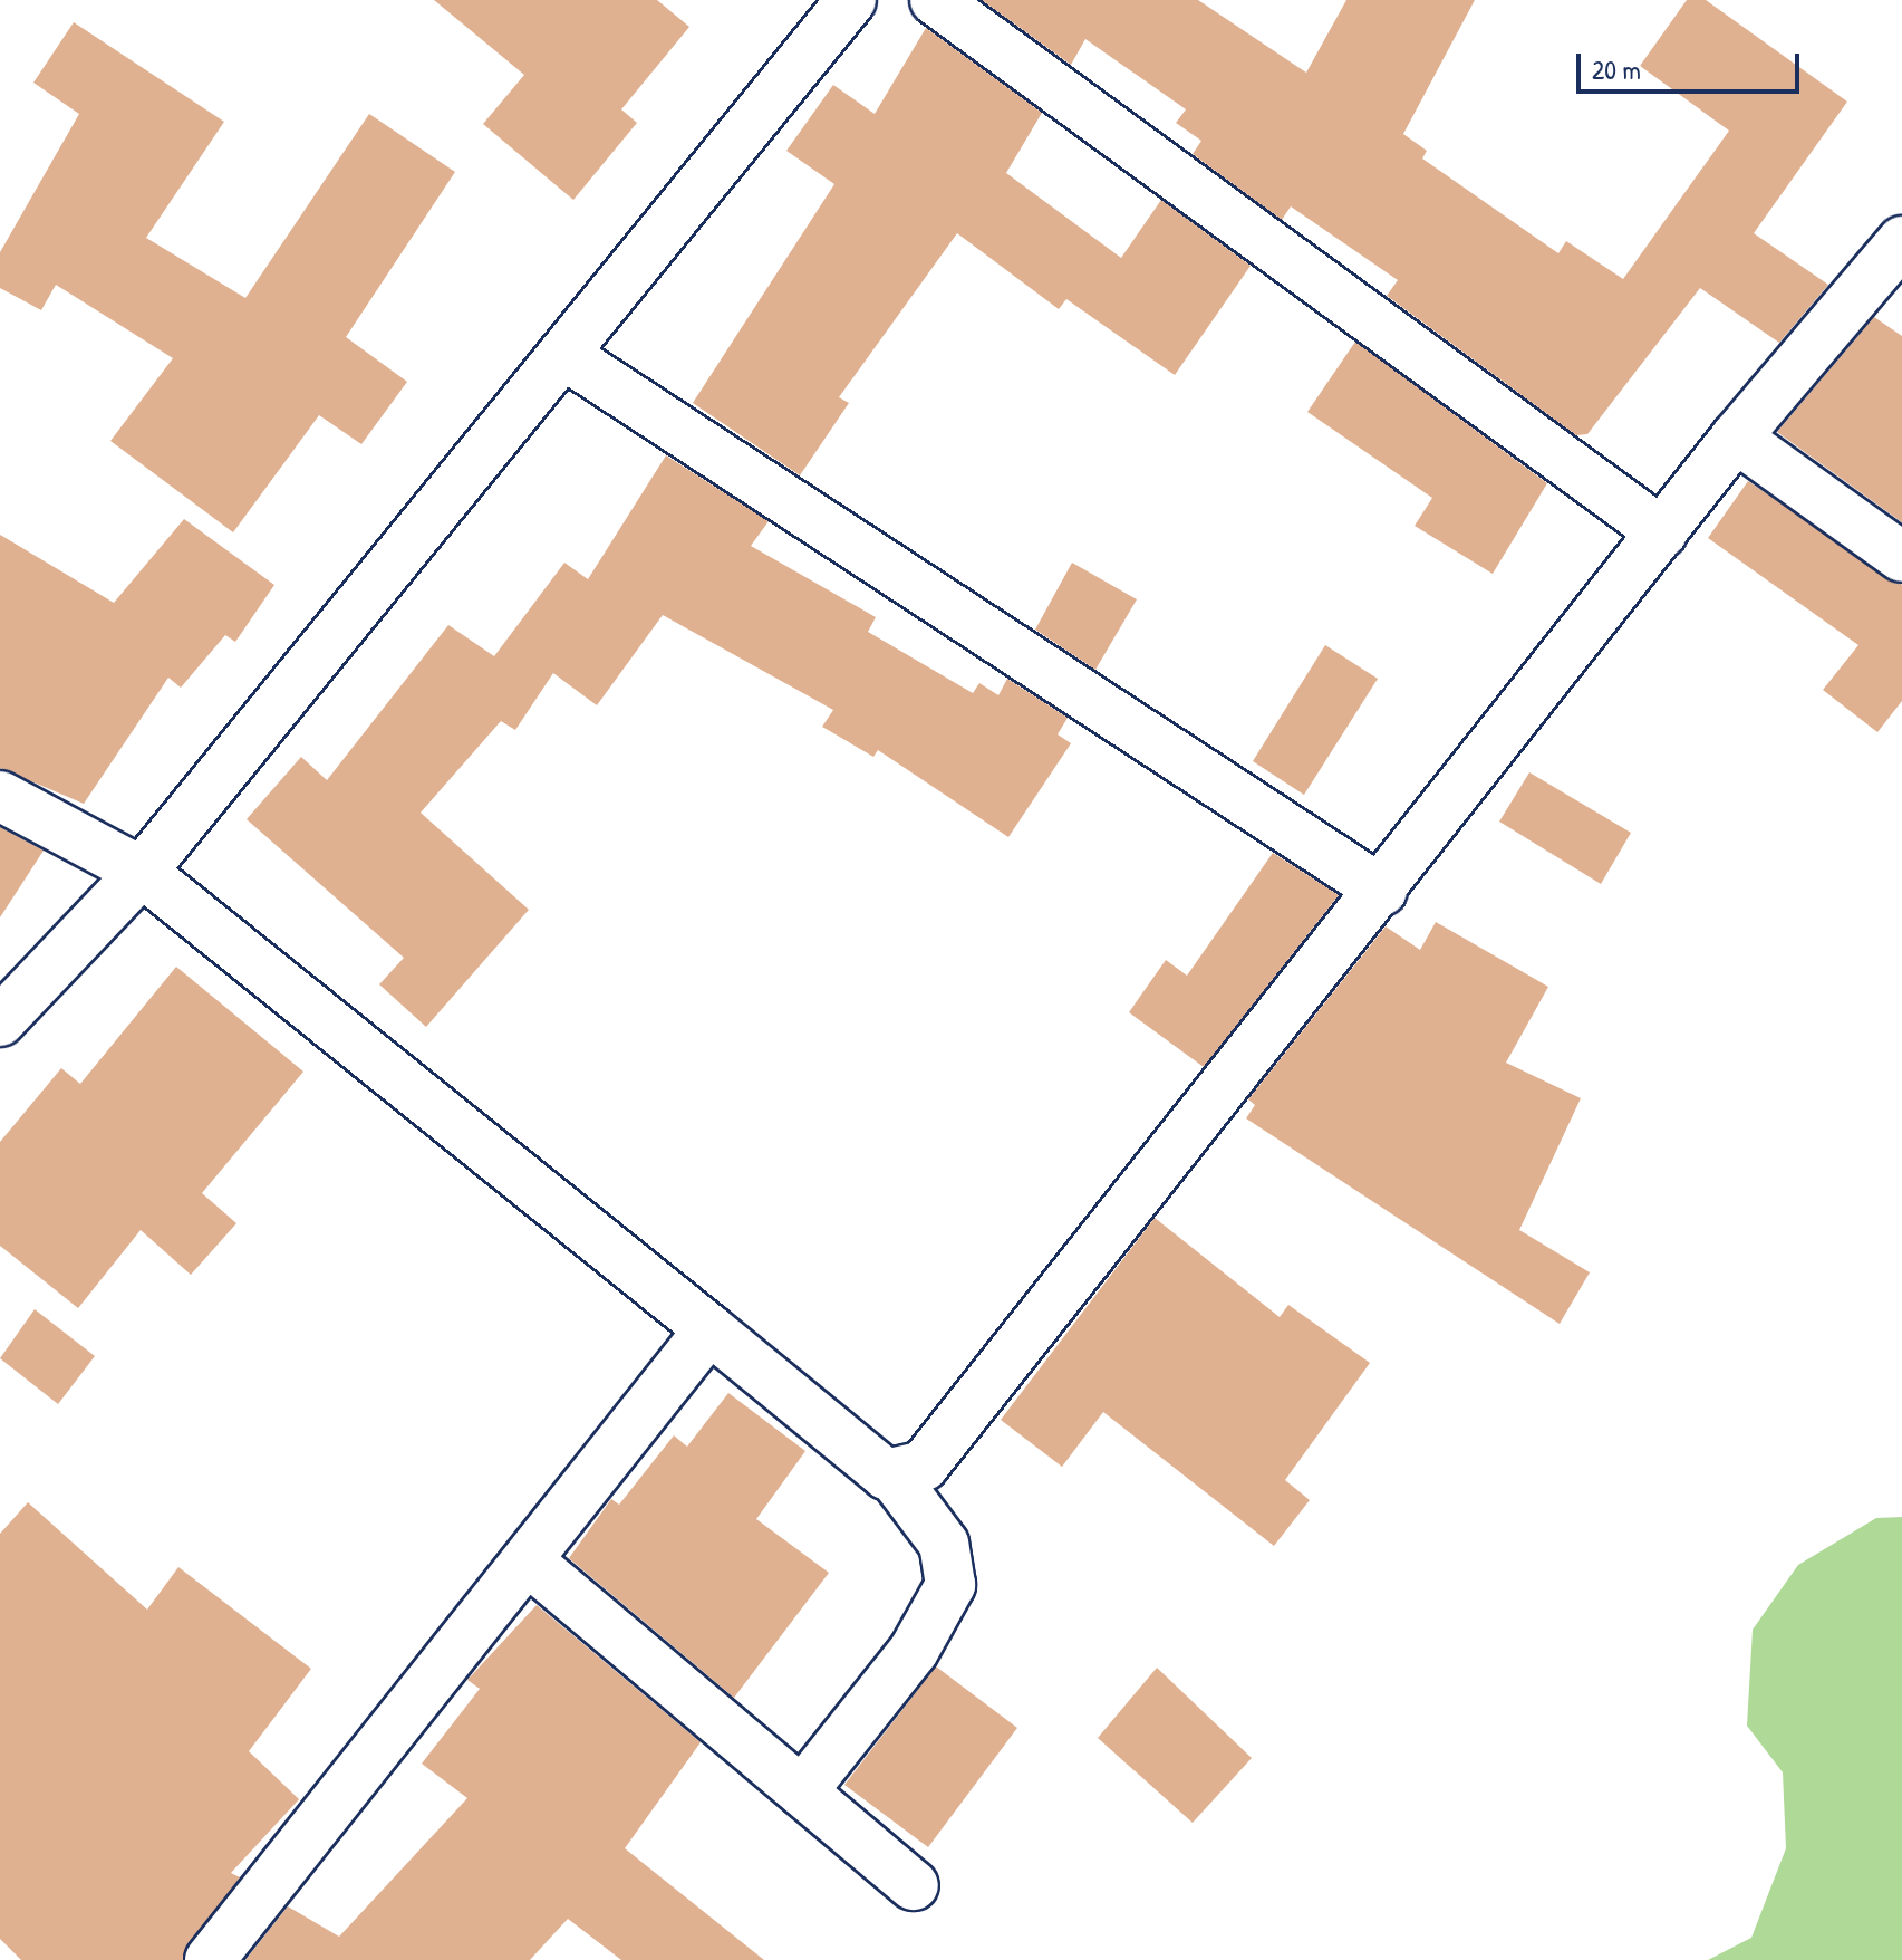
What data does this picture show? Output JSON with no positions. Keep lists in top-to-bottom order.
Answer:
{
  "scale_bar": "20 m"
}
